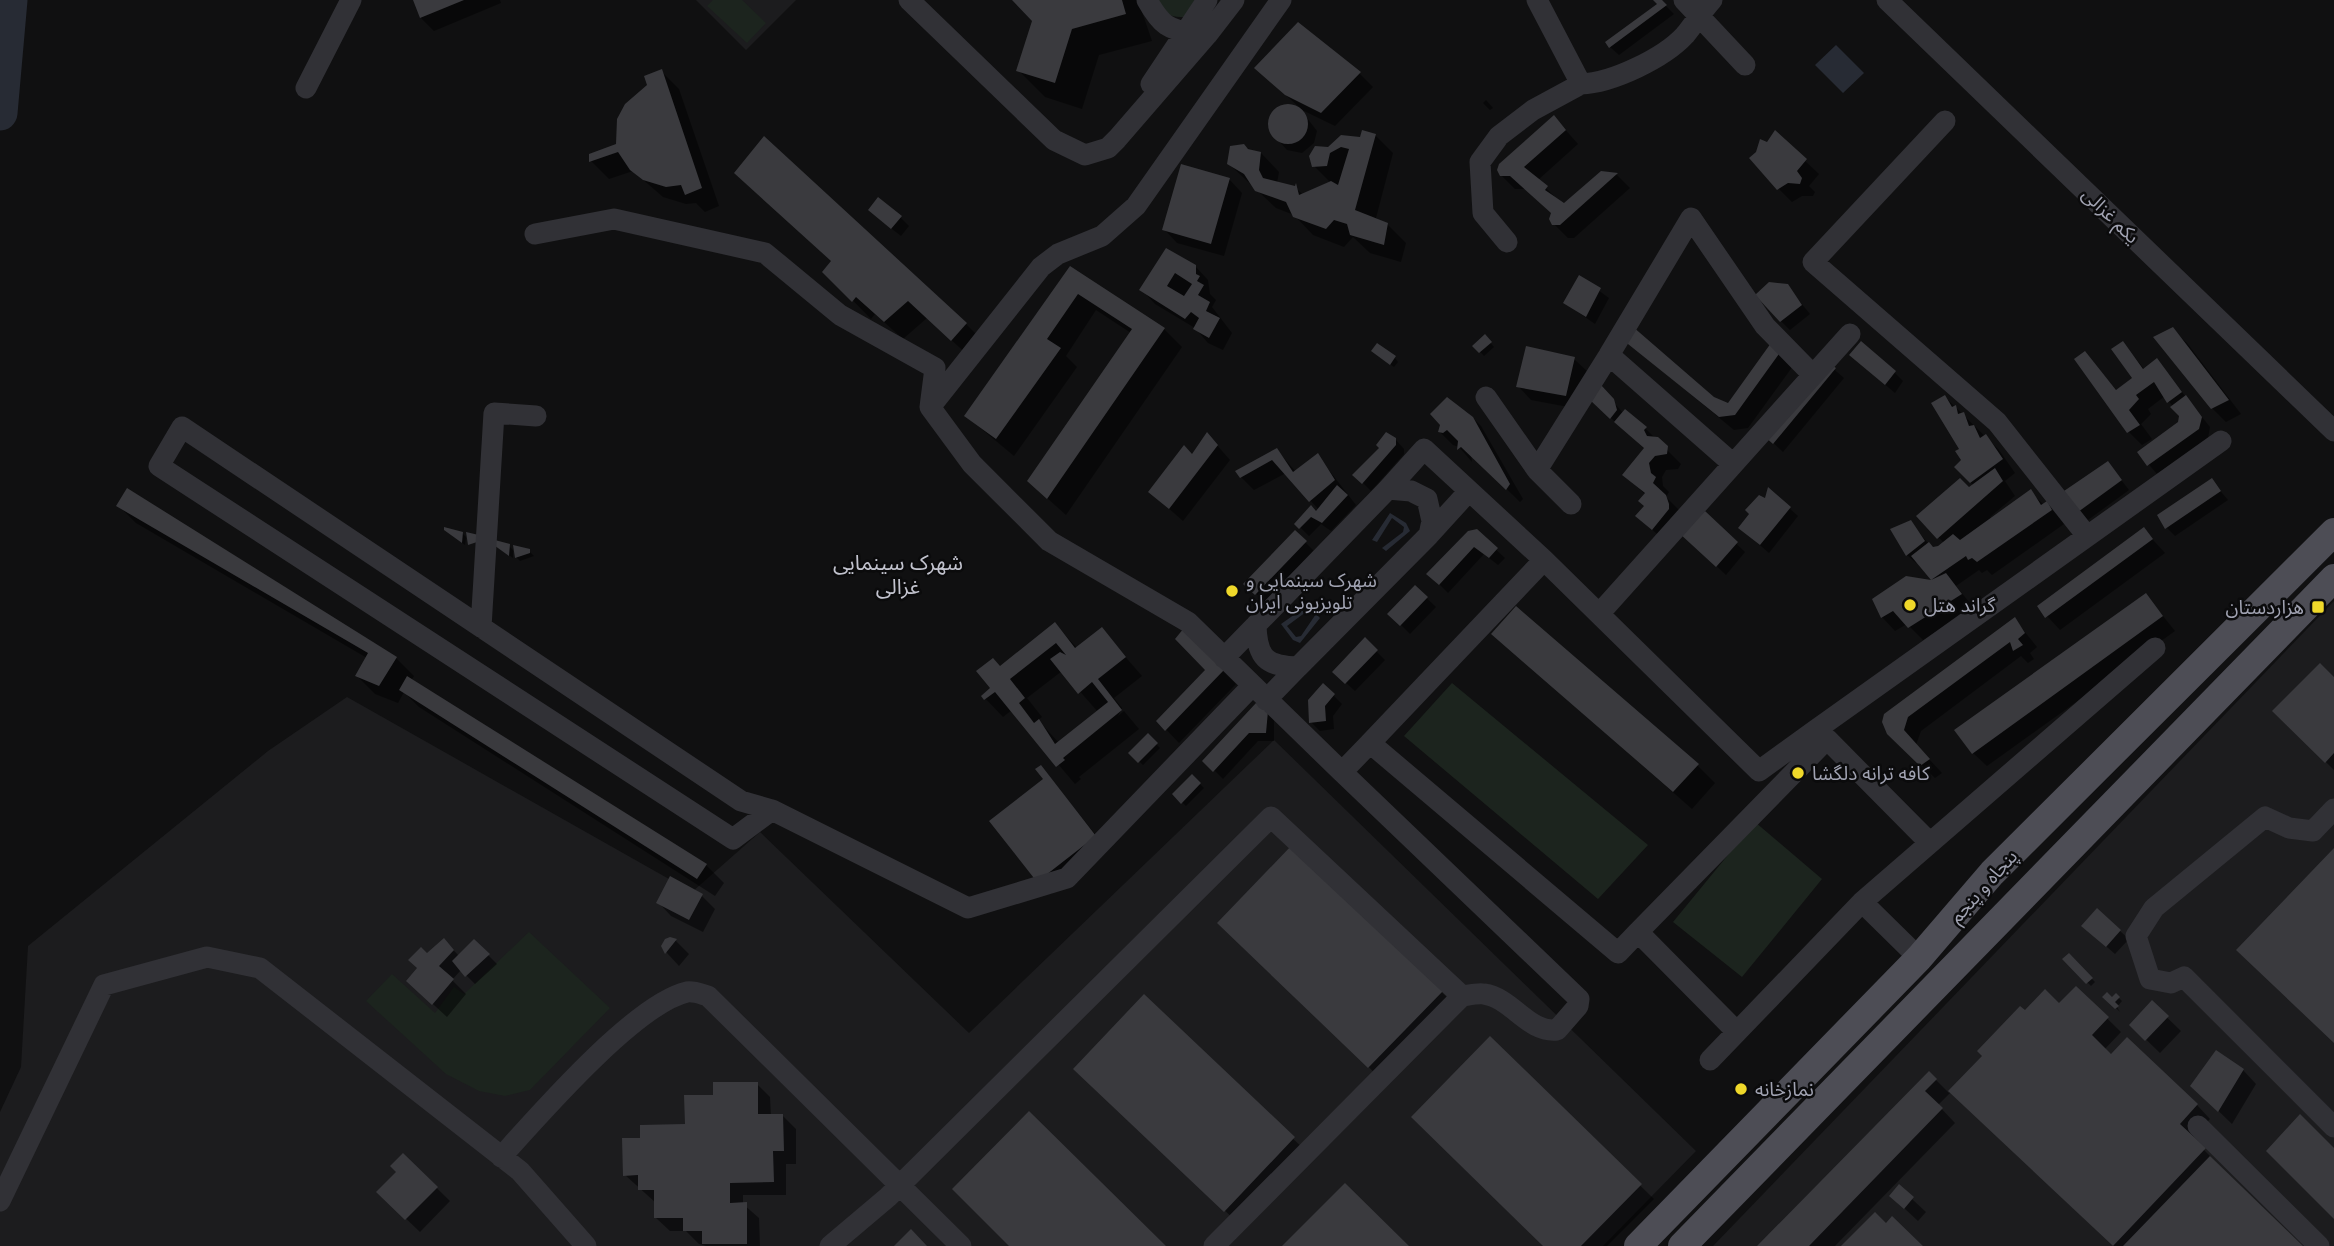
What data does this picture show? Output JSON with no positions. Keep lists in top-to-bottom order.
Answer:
{
  "streets": {
    "main road": ["پنجاه و پنجم"],
    "street": ["یکم غزالی"]
  },
  "districts": ["شهرک سینمایی غزالی"],
  "places": {
    "other": [
      "شهرک سینمایی و تلویزیونی ایران",
      "گراند هتل",
      "کافه ترانه دلگشا",
      "نمازخانه"
    ],
    "transit": ["هزاردستان"]
  }
}
